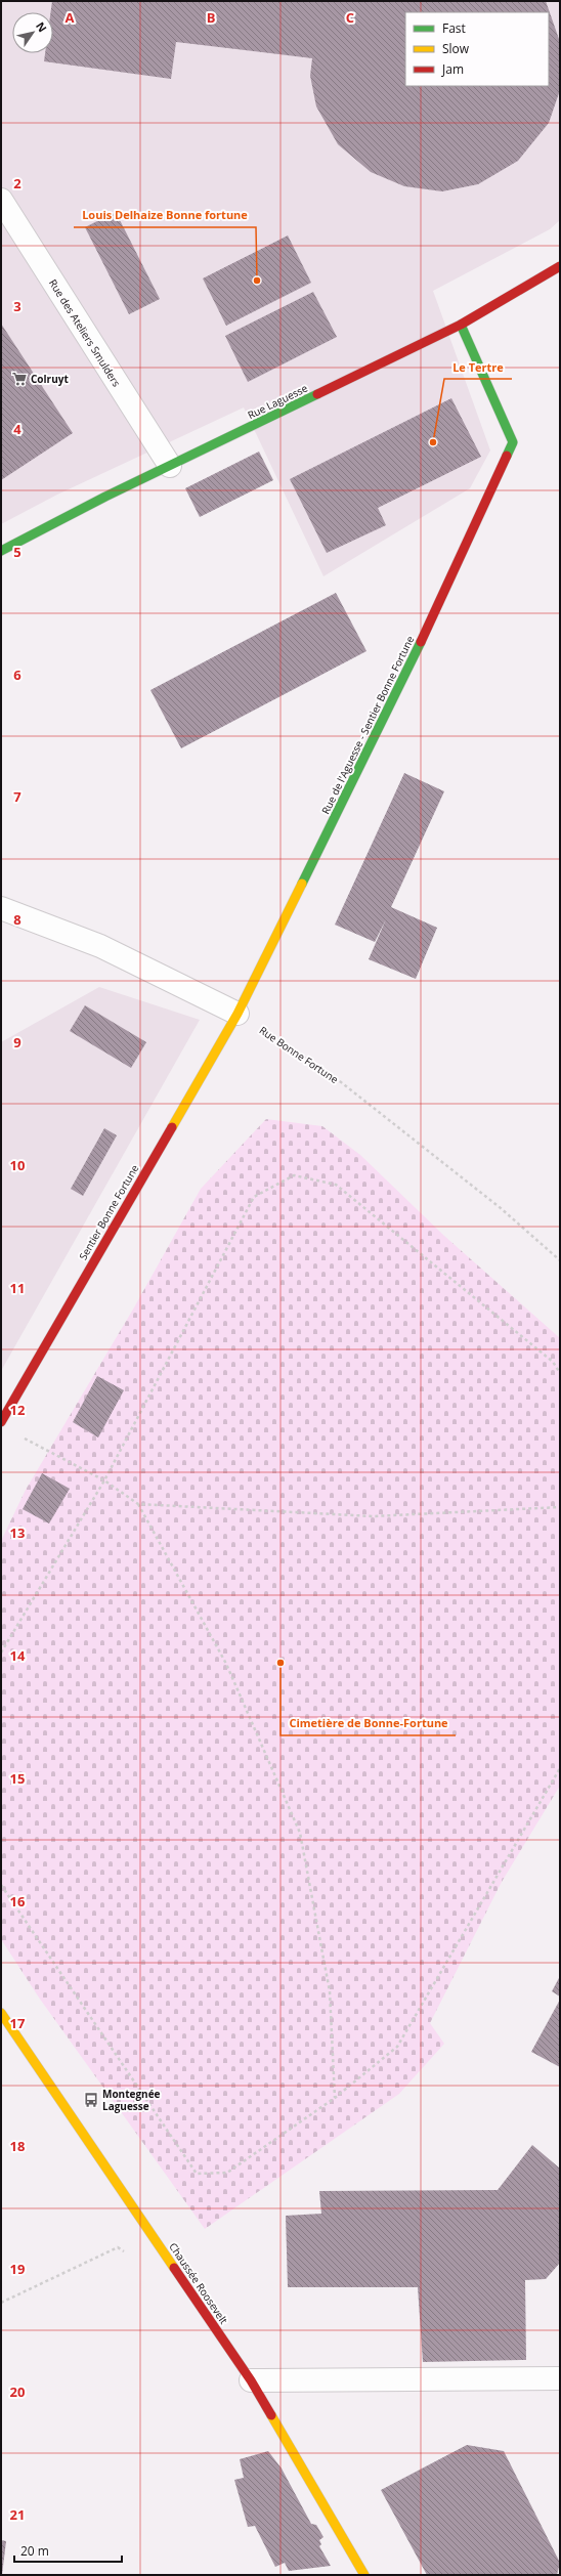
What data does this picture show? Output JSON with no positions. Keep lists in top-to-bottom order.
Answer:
{
  "streets": {
    "street": [
      "Rue des Ateliers Smulders",
      "Rue Laguesse",
      "Rue de l'Aguesse - Sentier Bonne Fortune",
      "Sentier Bonne Fortune",
      "Chaussée Roosevelt"
    ],
    "path": ["Rue Bonne Fortune"]
  },
  "crossings": [
    ["Rue des Ateliers Smulders", "Rue Laguesse"],
    ["Rue Laguesse", "Rue de l'Aguesse - Sentier Bonne Fortune"],
    ["Rue de l'Aguesse - Sentier Bonne Fortune", "Rue Bonne Fortune"],
    ["Rue de l'Aguesse - Sentier Bonne Fortune", "Sentier Bonne Fortune"],
    ["Rue Bonne Fortune", "Sentier Bonne Fortune"]
  ],
  "places": {
    "other": ["Louis Delhaize Bonne fortune", "Le Tertre", "Cimetière de Bonne-Fortune"],
    "supermarket": ["Colruyt"],
    "bus stop": ["Montegnée Laguesse"]
  },
  "legend": ["Fast", "Slow", "Jam"],
  "scale_bar": "20 m",
  "north": "top right",
  "grid": {
    "columns": ["A", "B", "C"],
    "rows": [
      "2",
      "3",
      "4",
      "5",
      "6",
      "7",
      "8",
      "9",
      "10",
      "11",
      "12",
      "13",
      "14",
      "15",
      "16",
      "17",
      "18",
      "19",
      "20",
      "21"
    ]
  }
}
